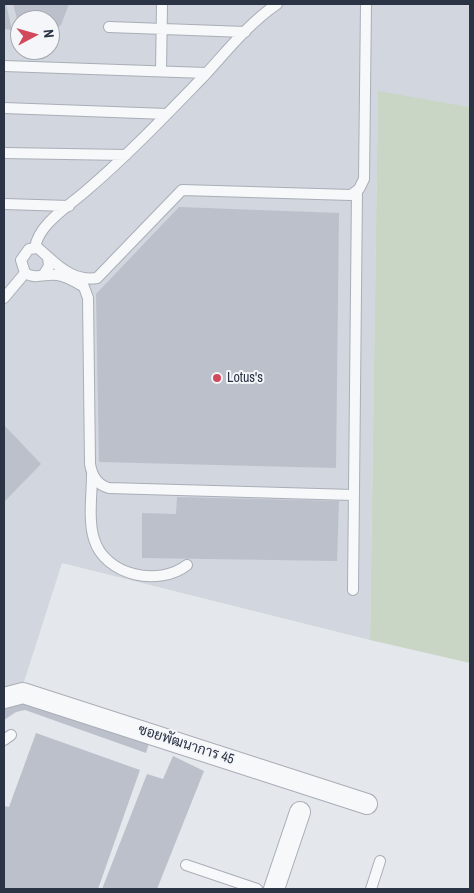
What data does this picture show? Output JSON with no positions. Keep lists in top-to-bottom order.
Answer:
{
  "streets": {
    "street": ["ซอยพัฒนาการ 45"]
  },
  "places": ["Lotus's"],
  "north": "right"
}
